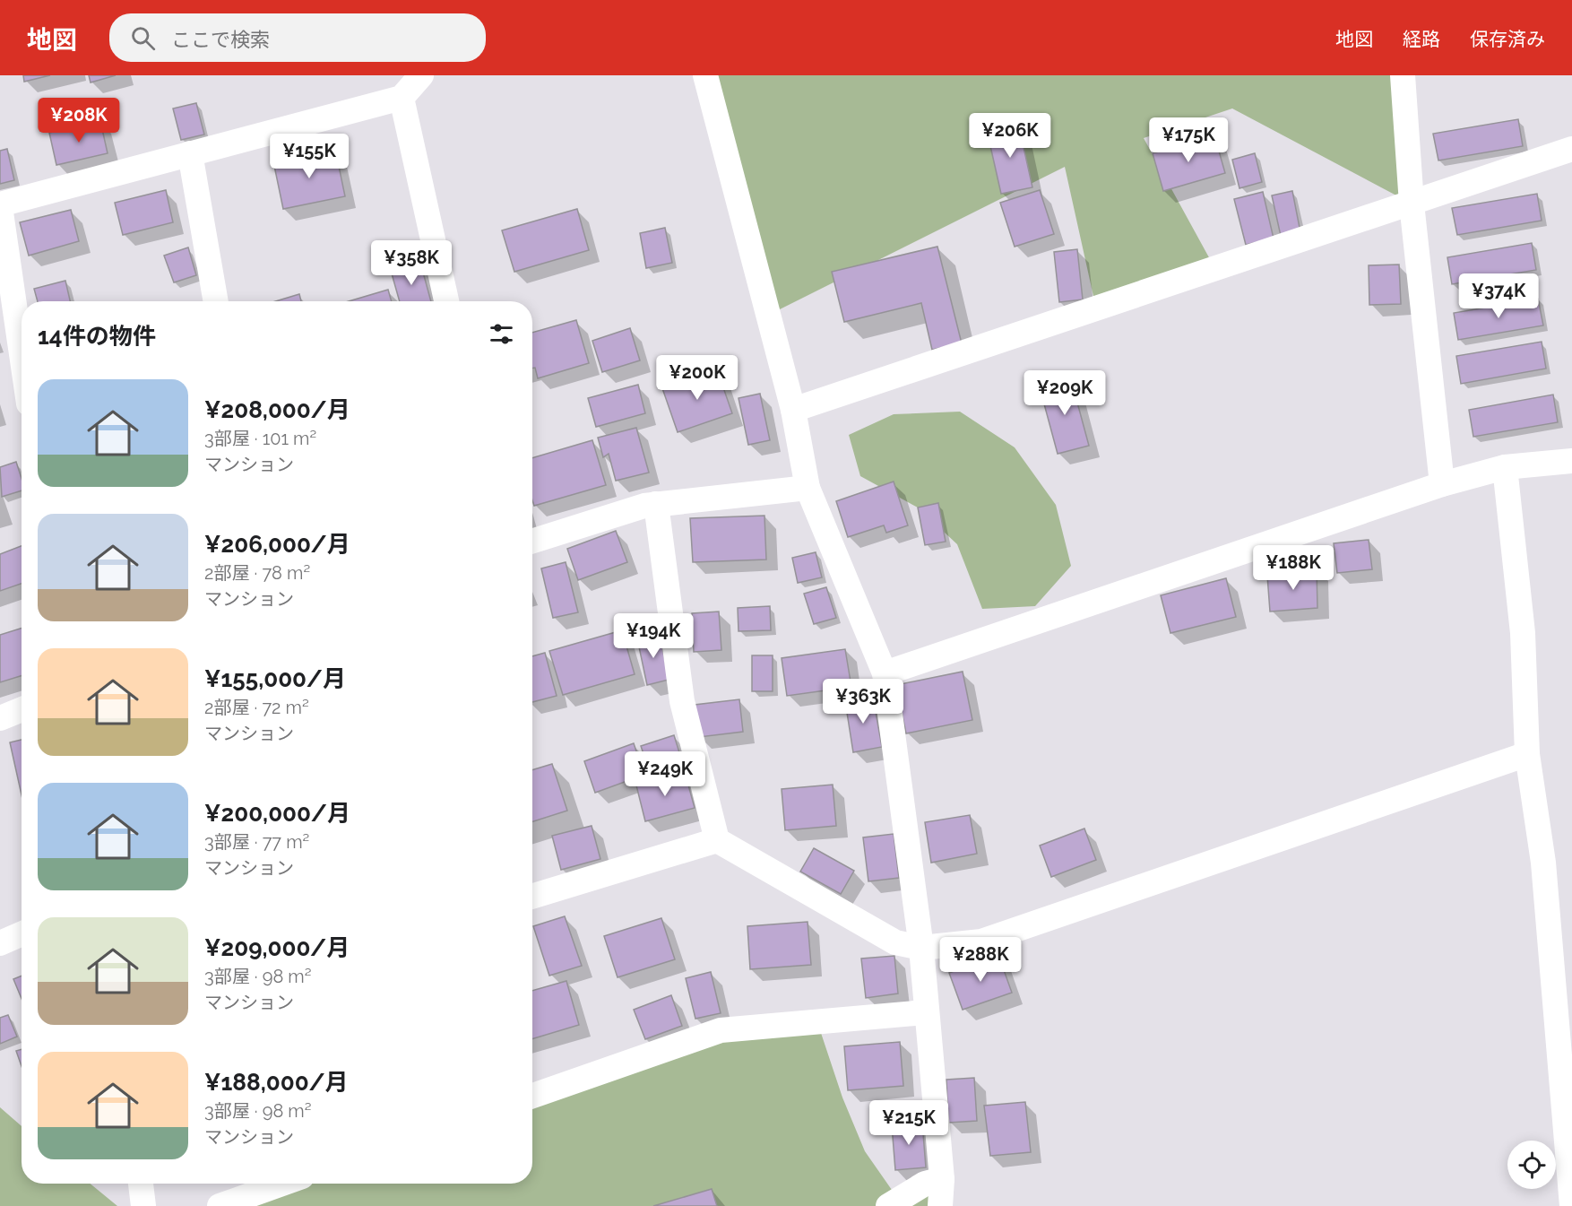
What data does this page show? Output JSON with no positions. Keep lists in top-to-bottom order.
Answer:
{
  "page": {
    "header": "地図",
    "search": "ここで検索",
    "nav": ["地図", "経路", "保存済み"],
    "price": [
      "¥208K",
      "¥206K",
      "¥175K",
      "¥155K",
      "¥358K",
      "¥374K",
      "¥200K",
      "¥209K",
      "¥188K",
      "¥194K",
      "¥363K",
      "¥249K",
      "¥288K",
      "¥215K"
    ],
    "heading": "14件の物件",
    "list": [
      {
        "name": "¥208,000/月",
        "note": "3部屋 · 101 m² · マンション"
      },
      {
        "name": "¥206,000/月",
        "note": "2部屋 · 78 m² · マンション"
      },
      {
        "name": "¥155,000/月",
        "note": "2部屋 · 72 m² · マンション"
      },
      {
        "name": "¥200,000/月",
        "note": "3部屋 · 77 m² · マンション"
      },
      {
        "name": "¥209,000/月",
        "note": "3部屋 · 98 m² · マンション"
      },
      {
        "name": "¥188,000/月",
        "note": "3部屋 · 98 m² · マンション"
      }
    ]
  }
}
